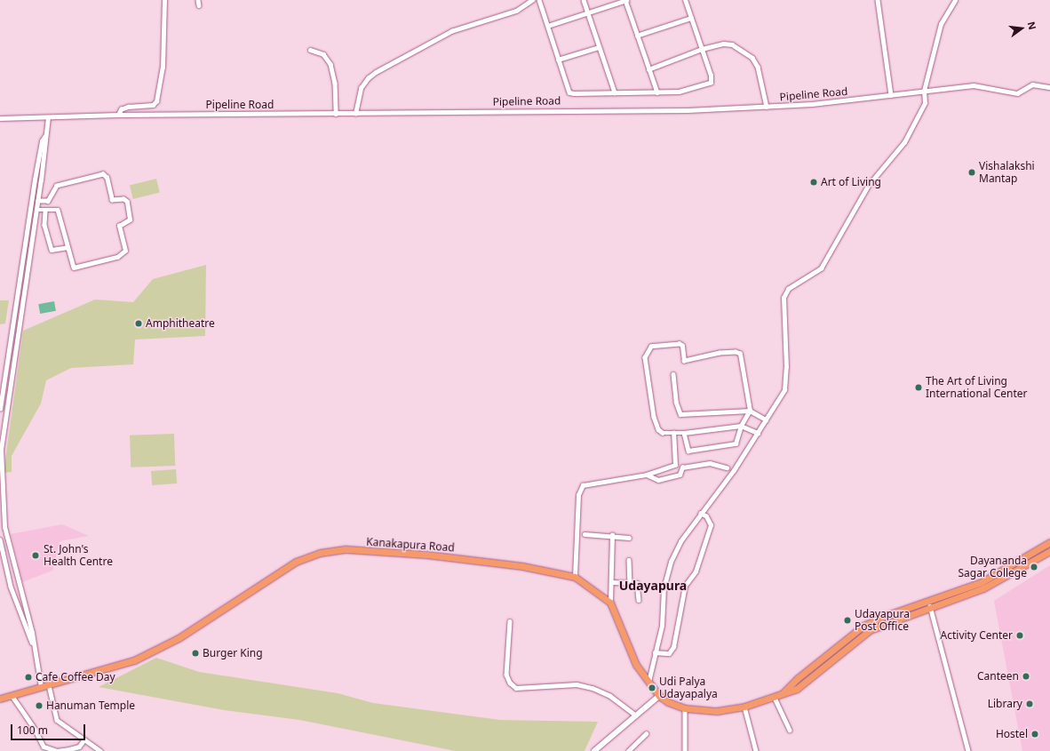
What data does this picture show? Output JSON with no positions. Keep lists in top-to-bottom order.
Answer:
{
  "streets": {
    "highway": ["Kanakapura Road"],
    "street": ["Pipeline Road"]
  },
  "districts": ["Udayapura"],
  "places": [
    "Vishalakshi Mantap",
    "Art of Living",
    "Amphitheatre",
    "The Art of Living International Center",
    "St. John's Health Centre",
    "Dayananda Sagar College",
    "Udayapura Post Office",
    "Activity Center",
    "Burger King",
    "Canteen",
    "Cafe Coffee Day",
    "Udi Palya Udayapalya",
    "Library",
    "Hanuman Temple",
    "Hostel"
  ],
  "scale_bar": "100 m",
  "north": "right"
}
